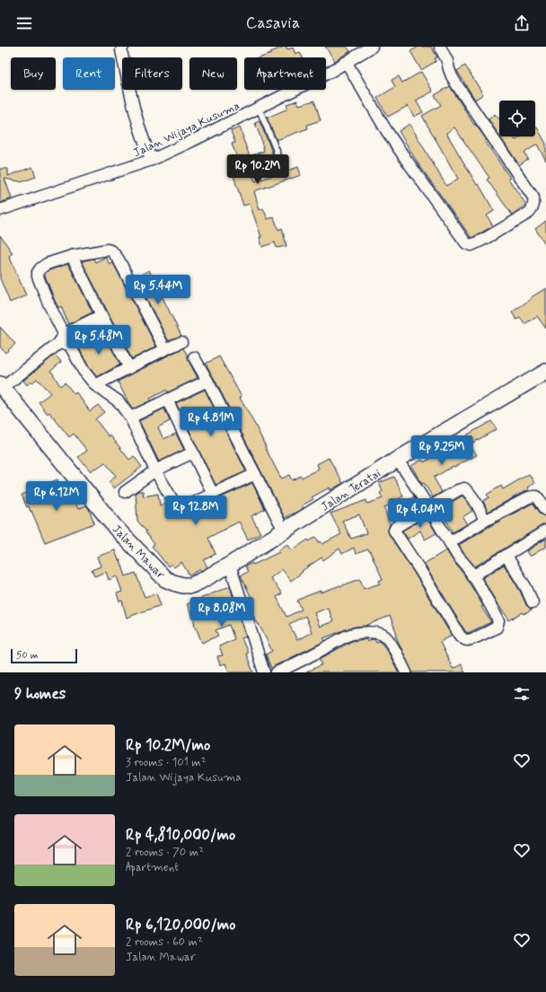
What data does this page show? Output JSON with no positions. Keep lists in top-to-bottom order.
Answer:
{
  "streets": {
    "street": ["Jalan Wijaya Kusuma", "Jalan Teratai", "Jalan Mawar"]
  },
  "crossings": [
    ["Jalan Teratai", "Jalan Mawar"]
  ],
  "scale_bar": "50 m",
  "page": {
    "header": "Casavia",
    "chip": [
      "Buy",
      "Rent",
      "Filters",
      "New",
      "Apartment"
    ],
    "price": [
      "Rp 10.2M",
      "Rp 5.44M",
      "Rp 5.48M",
      "Rp 4.81M",
      "Rp 9.25M",
      "Rp 6.12M",
      "Rp 12.8M",
      "Rp 4.04M",
      "Rp 8.08M"
    ],
    "scale": "50 m",
    "heading": "9 homes",
    "list": [
      {
        "name": "Rp 10.2M/mo",
        "note": "3 rooms · 101 m² · Jalan Wijaya Kusuma"
      },
      {
        "name": "Rp 4,810,000/mo",
        "note": "2 rooms · 70 m² · Apartment"
      },
      {
        "name": "Rp 6,120,000/mo",
        "note": "2 rooms · 60 m² · Jalan Mawar"
      }
    ]
  }
}
